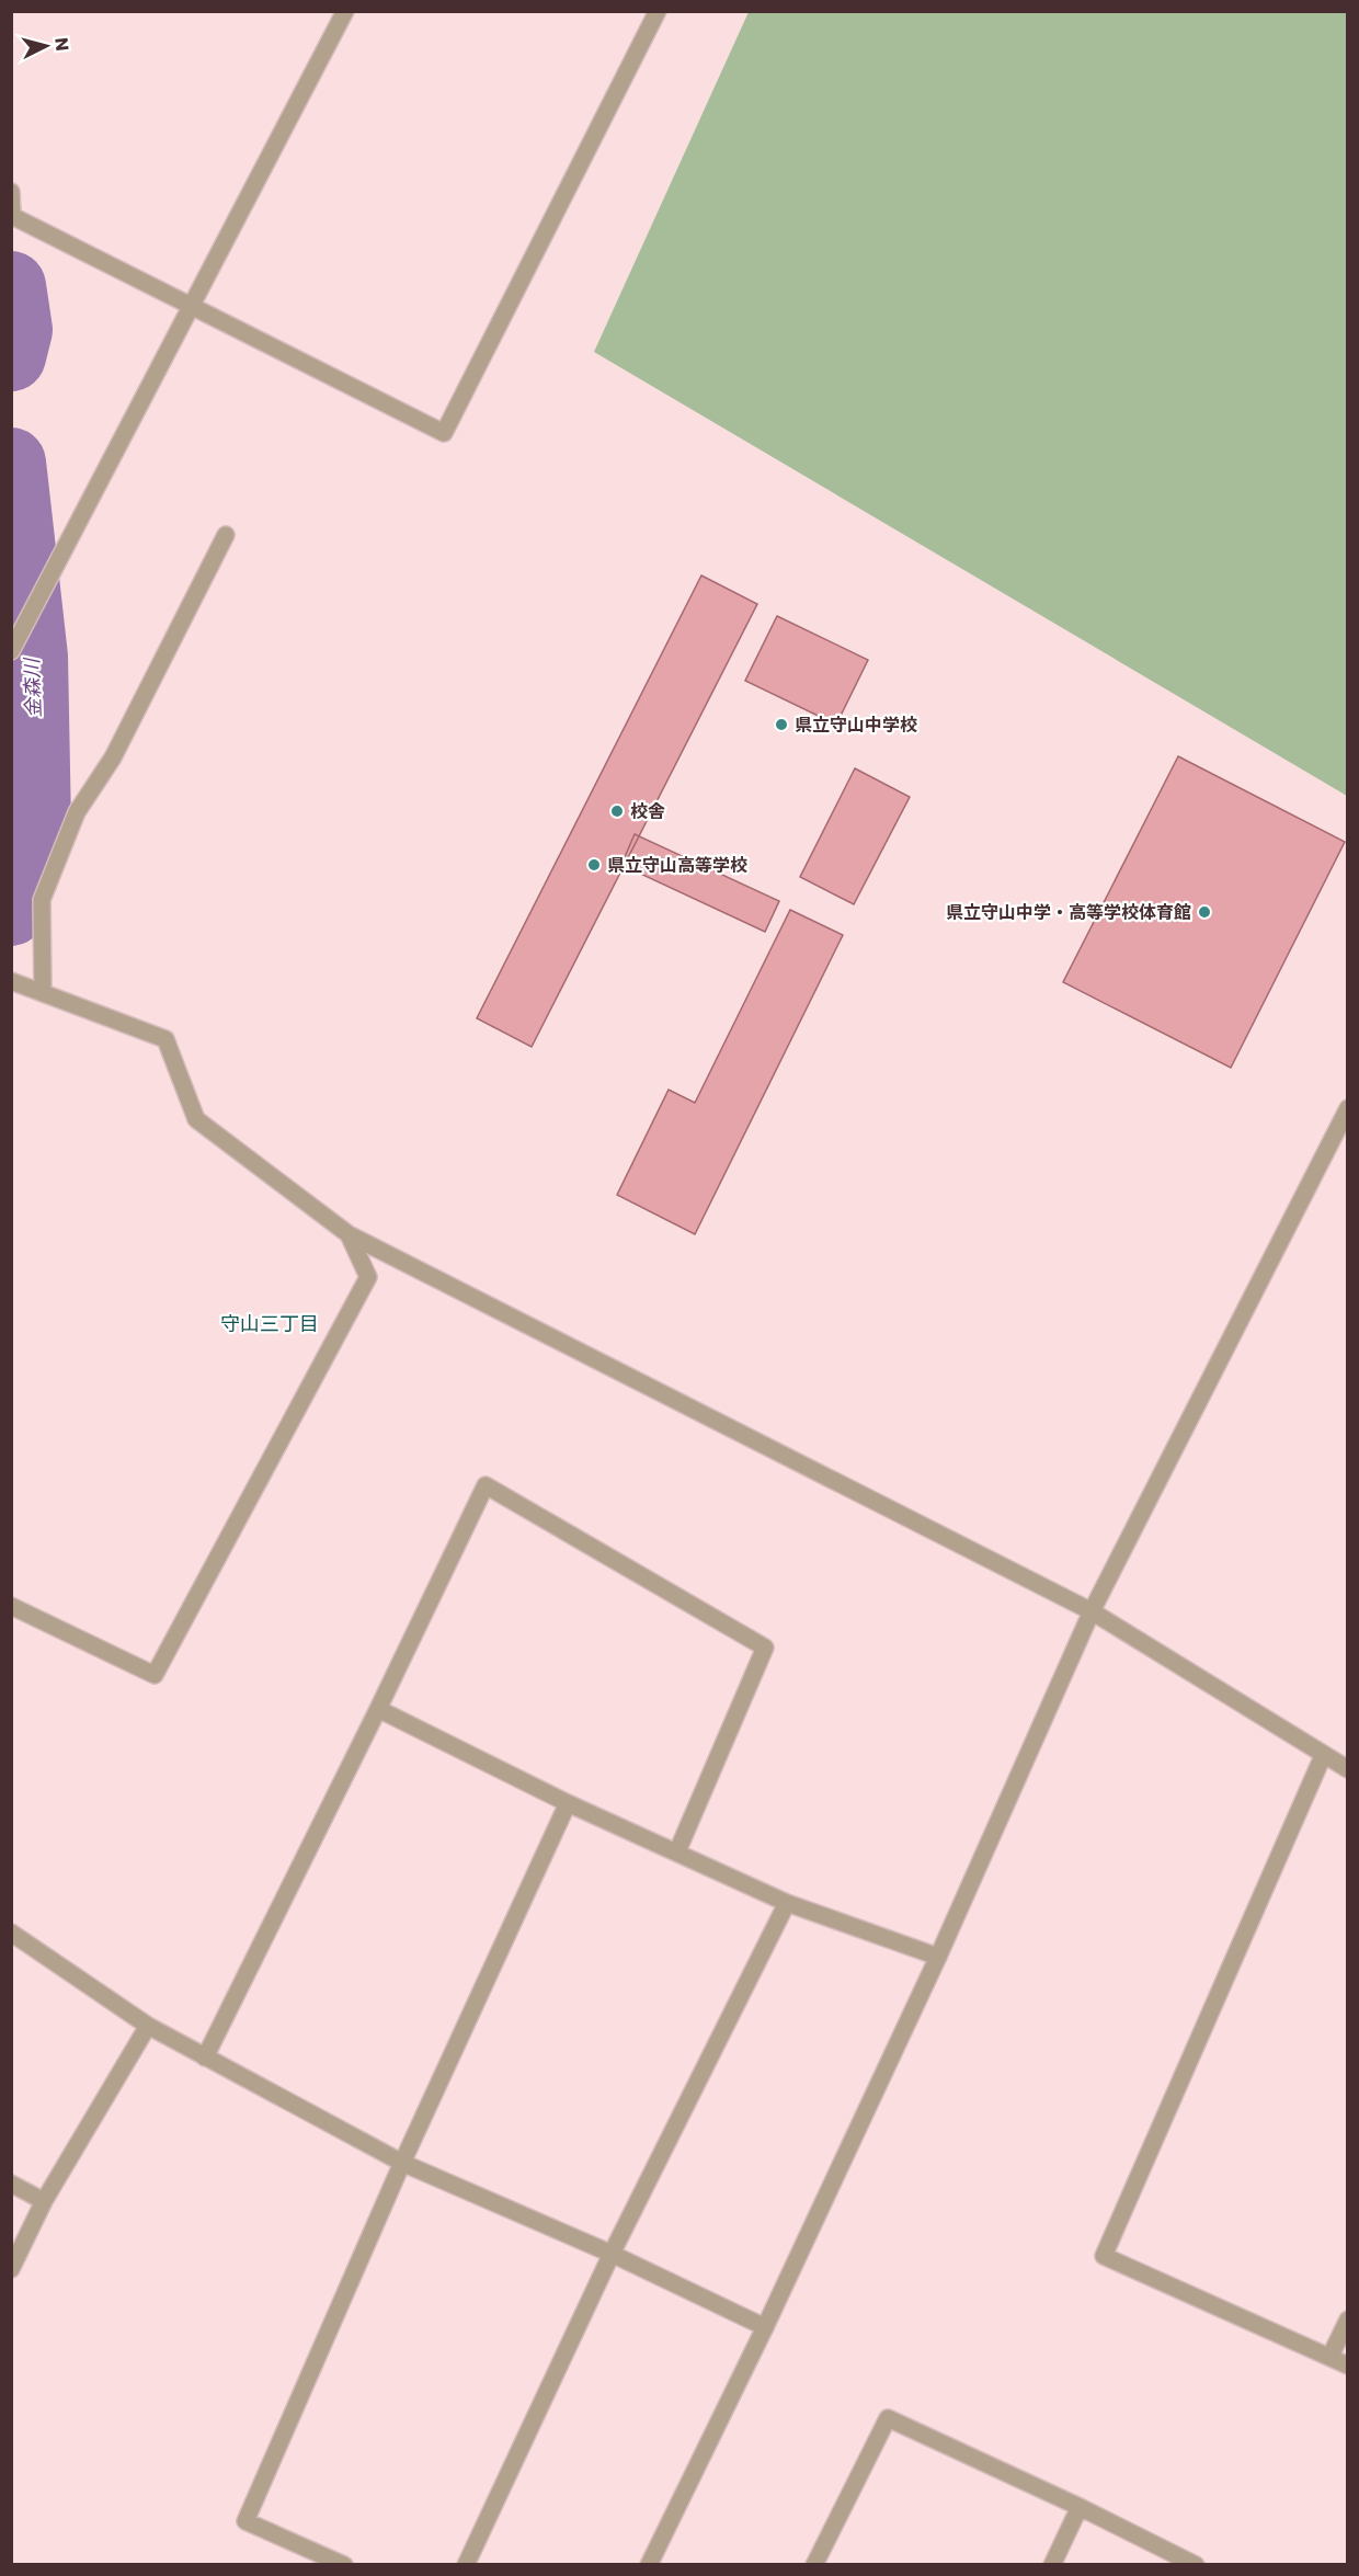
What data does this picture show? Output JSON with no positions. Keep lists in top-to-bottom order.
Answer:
{
  "districts": ["守山三丁目"],
  "water": ["金森川"],
  "places": [
    "県立守山中学校",
    "校舎",
    "県立守山高等学校",
    "県立守山中学・高等学校体育館"
  ],
  "north": "right"
}
